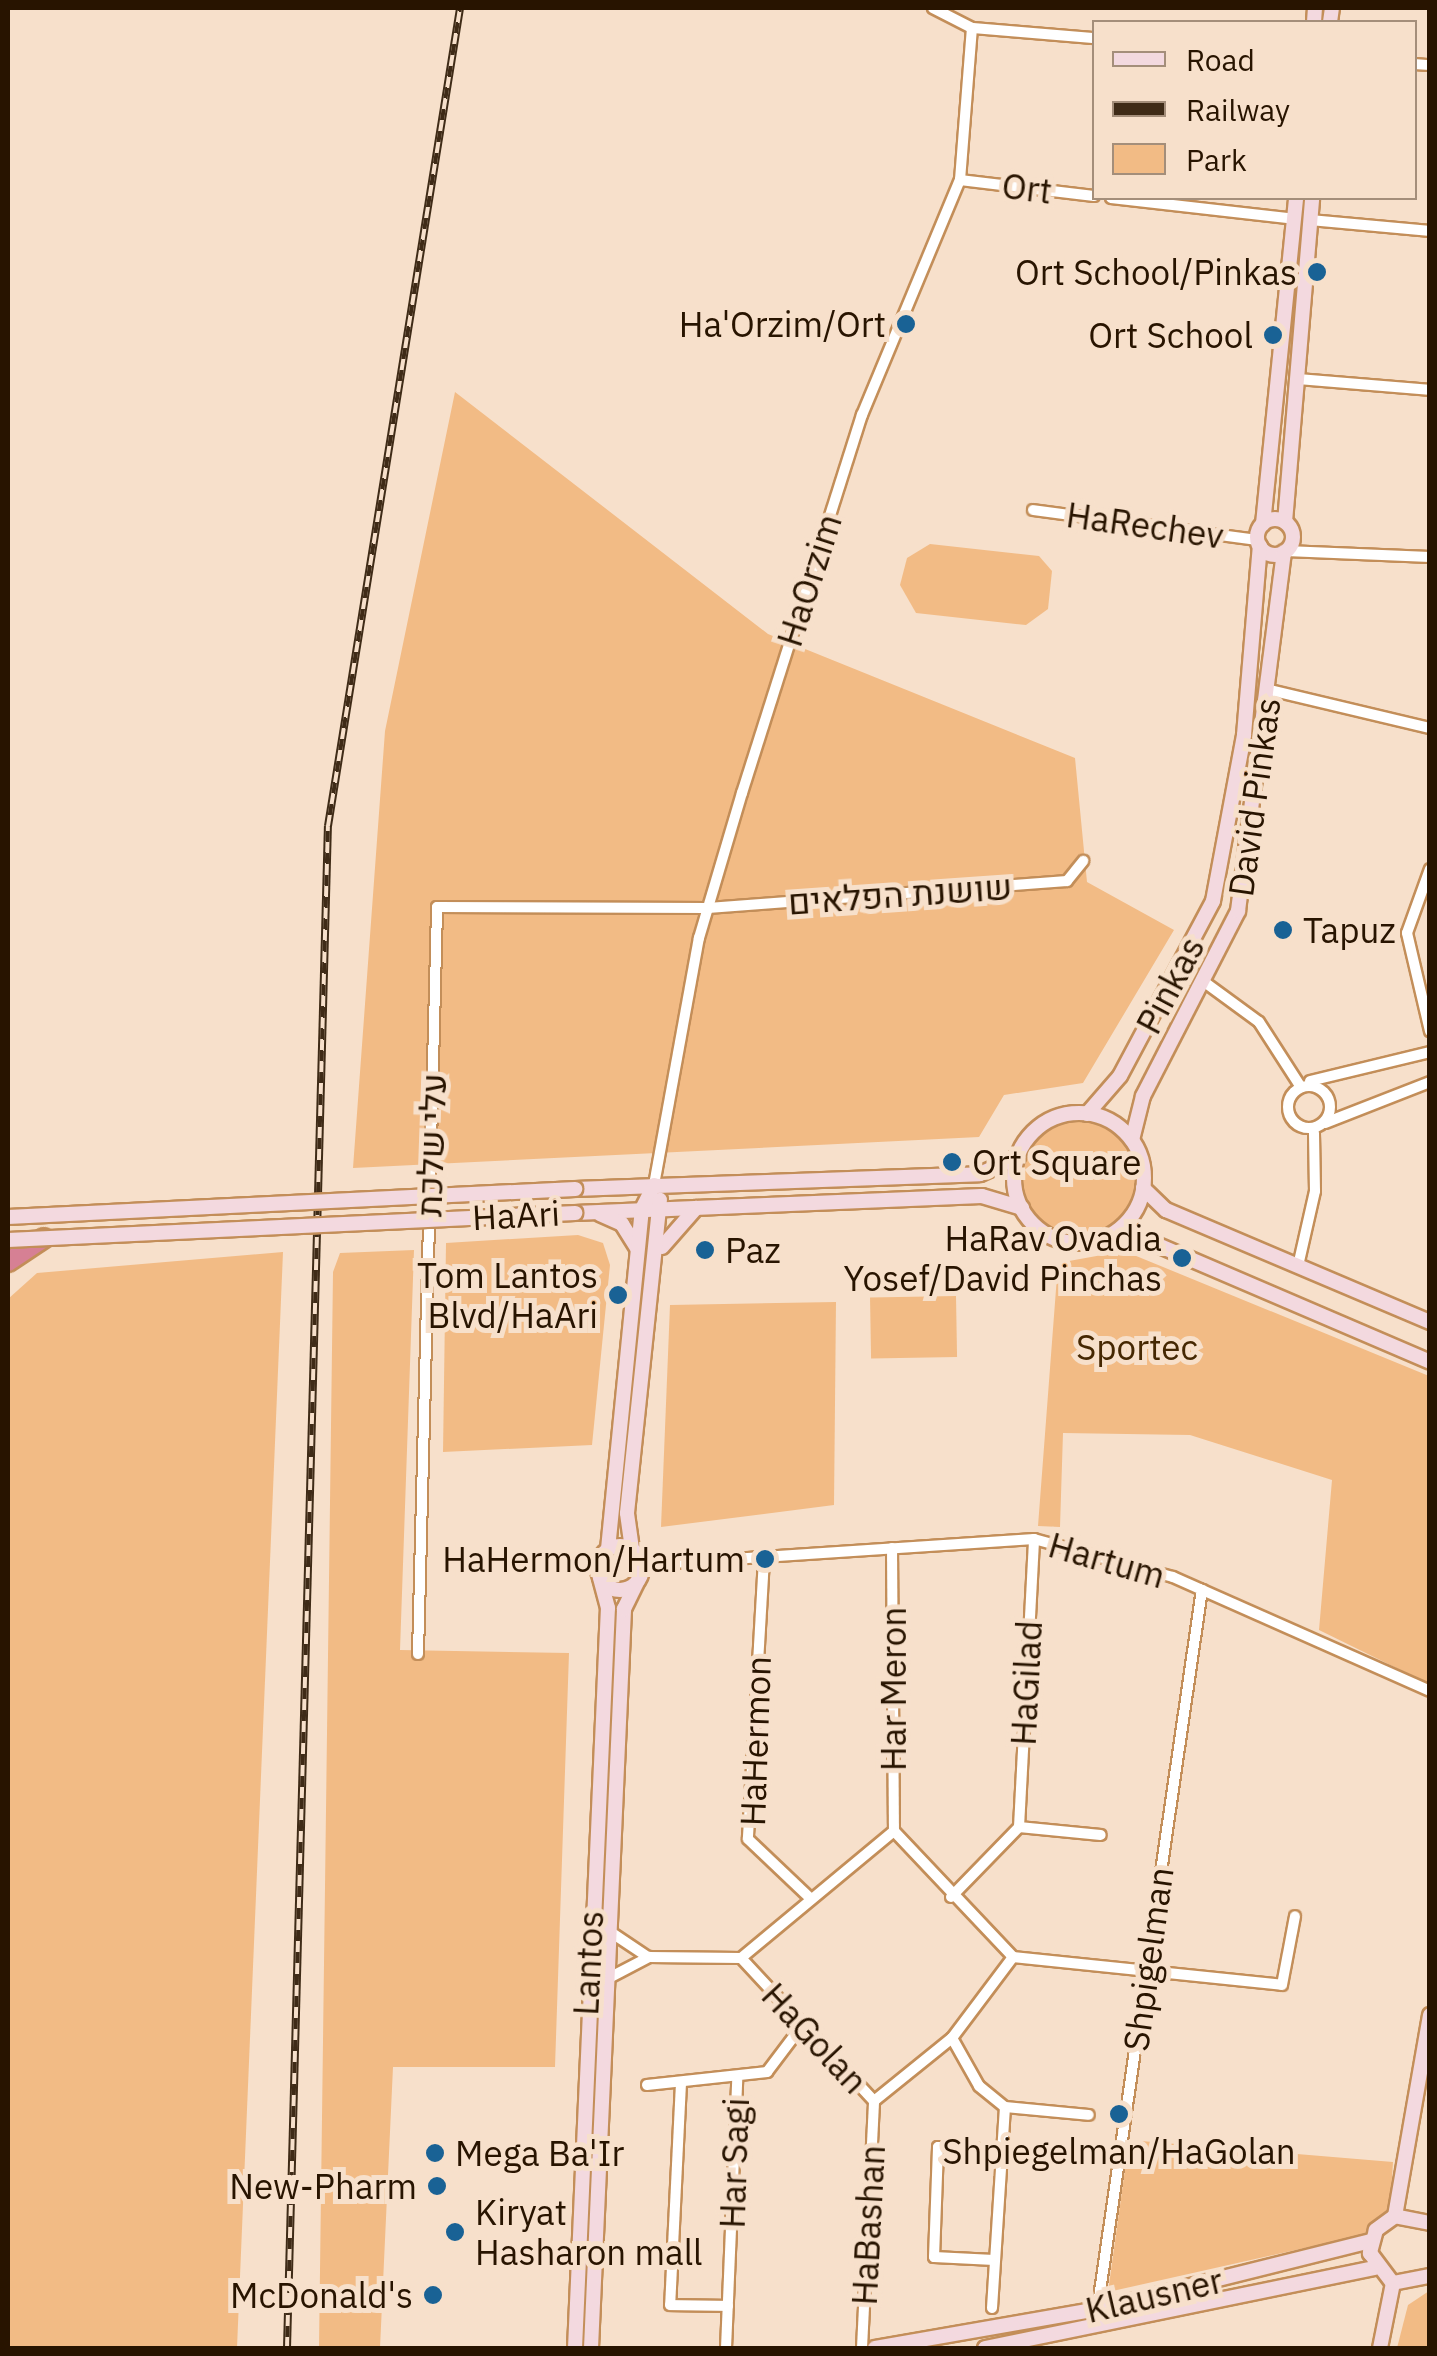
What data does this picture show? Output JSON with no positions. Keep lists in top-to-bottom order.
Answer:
{
  "streets": {
    "street": [
      "Ort",
      "HaRechev",
      "HaOrzim",
      "David Pinkas",
      "שושנת הפלאים",
      "Pinkas",
      "עלי שלכת",
      "HaAri",
      "Hartum",
      "HaGilad",
      "Har Meron",
      "HaHermon",
      "Shpigelman",
      "Lantos",
      "HaGolan",
      "Har Sagi",
      "HaBashan",
      "Klausner"
    ]
  },
  "crossings": [
    ["Ort", "HaOrzim"],
    ["HaRechev", "Pinkas"],
    ["HaOrzim", "שושנת הפלאים"],
    ["HaOrzim", "עלי שלכת"],
    ["HaOrzim", "HaAri"],
    ["David Pinkas", "Pinkas"],
    ["David Pinkas", "HaAri"],
    ["שושנת הפלאים", "עלי שלכת"],
    ["Pinkas", "HaAri"],
    ["Hartum", "HaGilad"],
    ["Hartum", "Har Meron"],
    ["Hartum", "HaHermon"],
    ["Hartum", "Shpigelman"],
    ["Hartum", "Lantos"],
    ["Har Meron", "HaGolan"],
    ["HaHermon", "HaGolan"],
    ["Shpigelman", "Klausner"],
    ["Lantos", "HaGolan"],
    ["HaGolan", "Har Sagi"],
    ["HaGolan", "HaBashan"]
  ],
  "parks": ["Sportec"],
  "places": [
    "Ort School/Pinkas",
    "Ha'Orzim/Ort",
    "Ort School",
    "Tapuz",
    "Ort Square",
    "Paz",
    "HaRav Ovadia Yosef/David Pinchas",
    "Tom Lantos Blvd/HaAri",
    "HaHermon/Hartum",
    "Shpiegelman/HaGolan",
    "Mega Ba'Ir",
    "New-Pharm",
    "Kiryat Hasharon mall",
    "McDonald's"
  ],
  "legend": ["Road", "Railway", "Park"]
}
